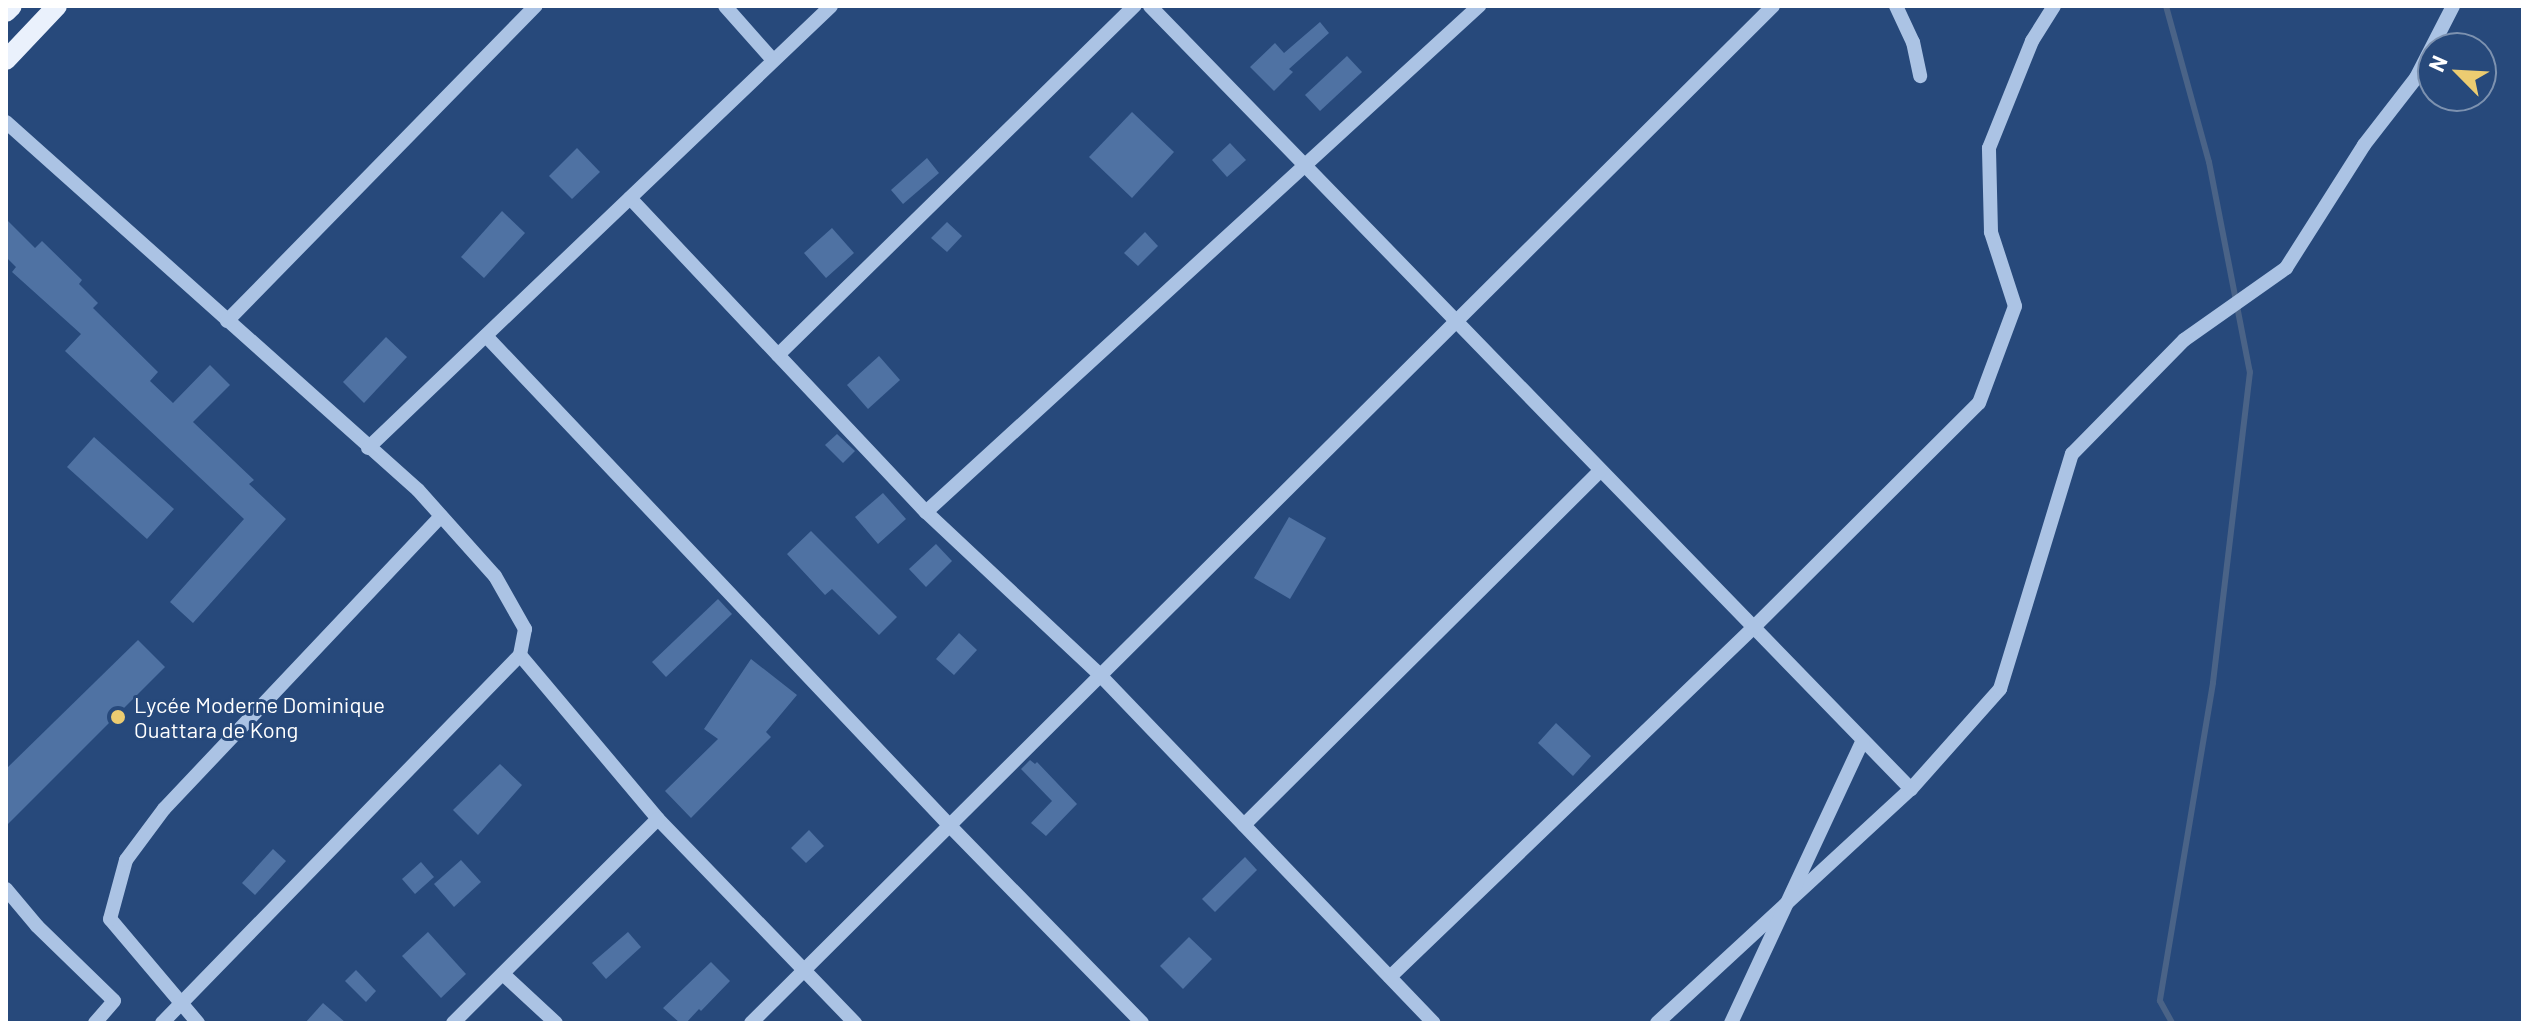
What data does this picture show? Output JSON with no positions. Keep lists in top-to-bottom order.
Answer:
{
  "places": ["Lycée Moderne Dominique Ouattara de Kong"],
  "north": "top left"
}
